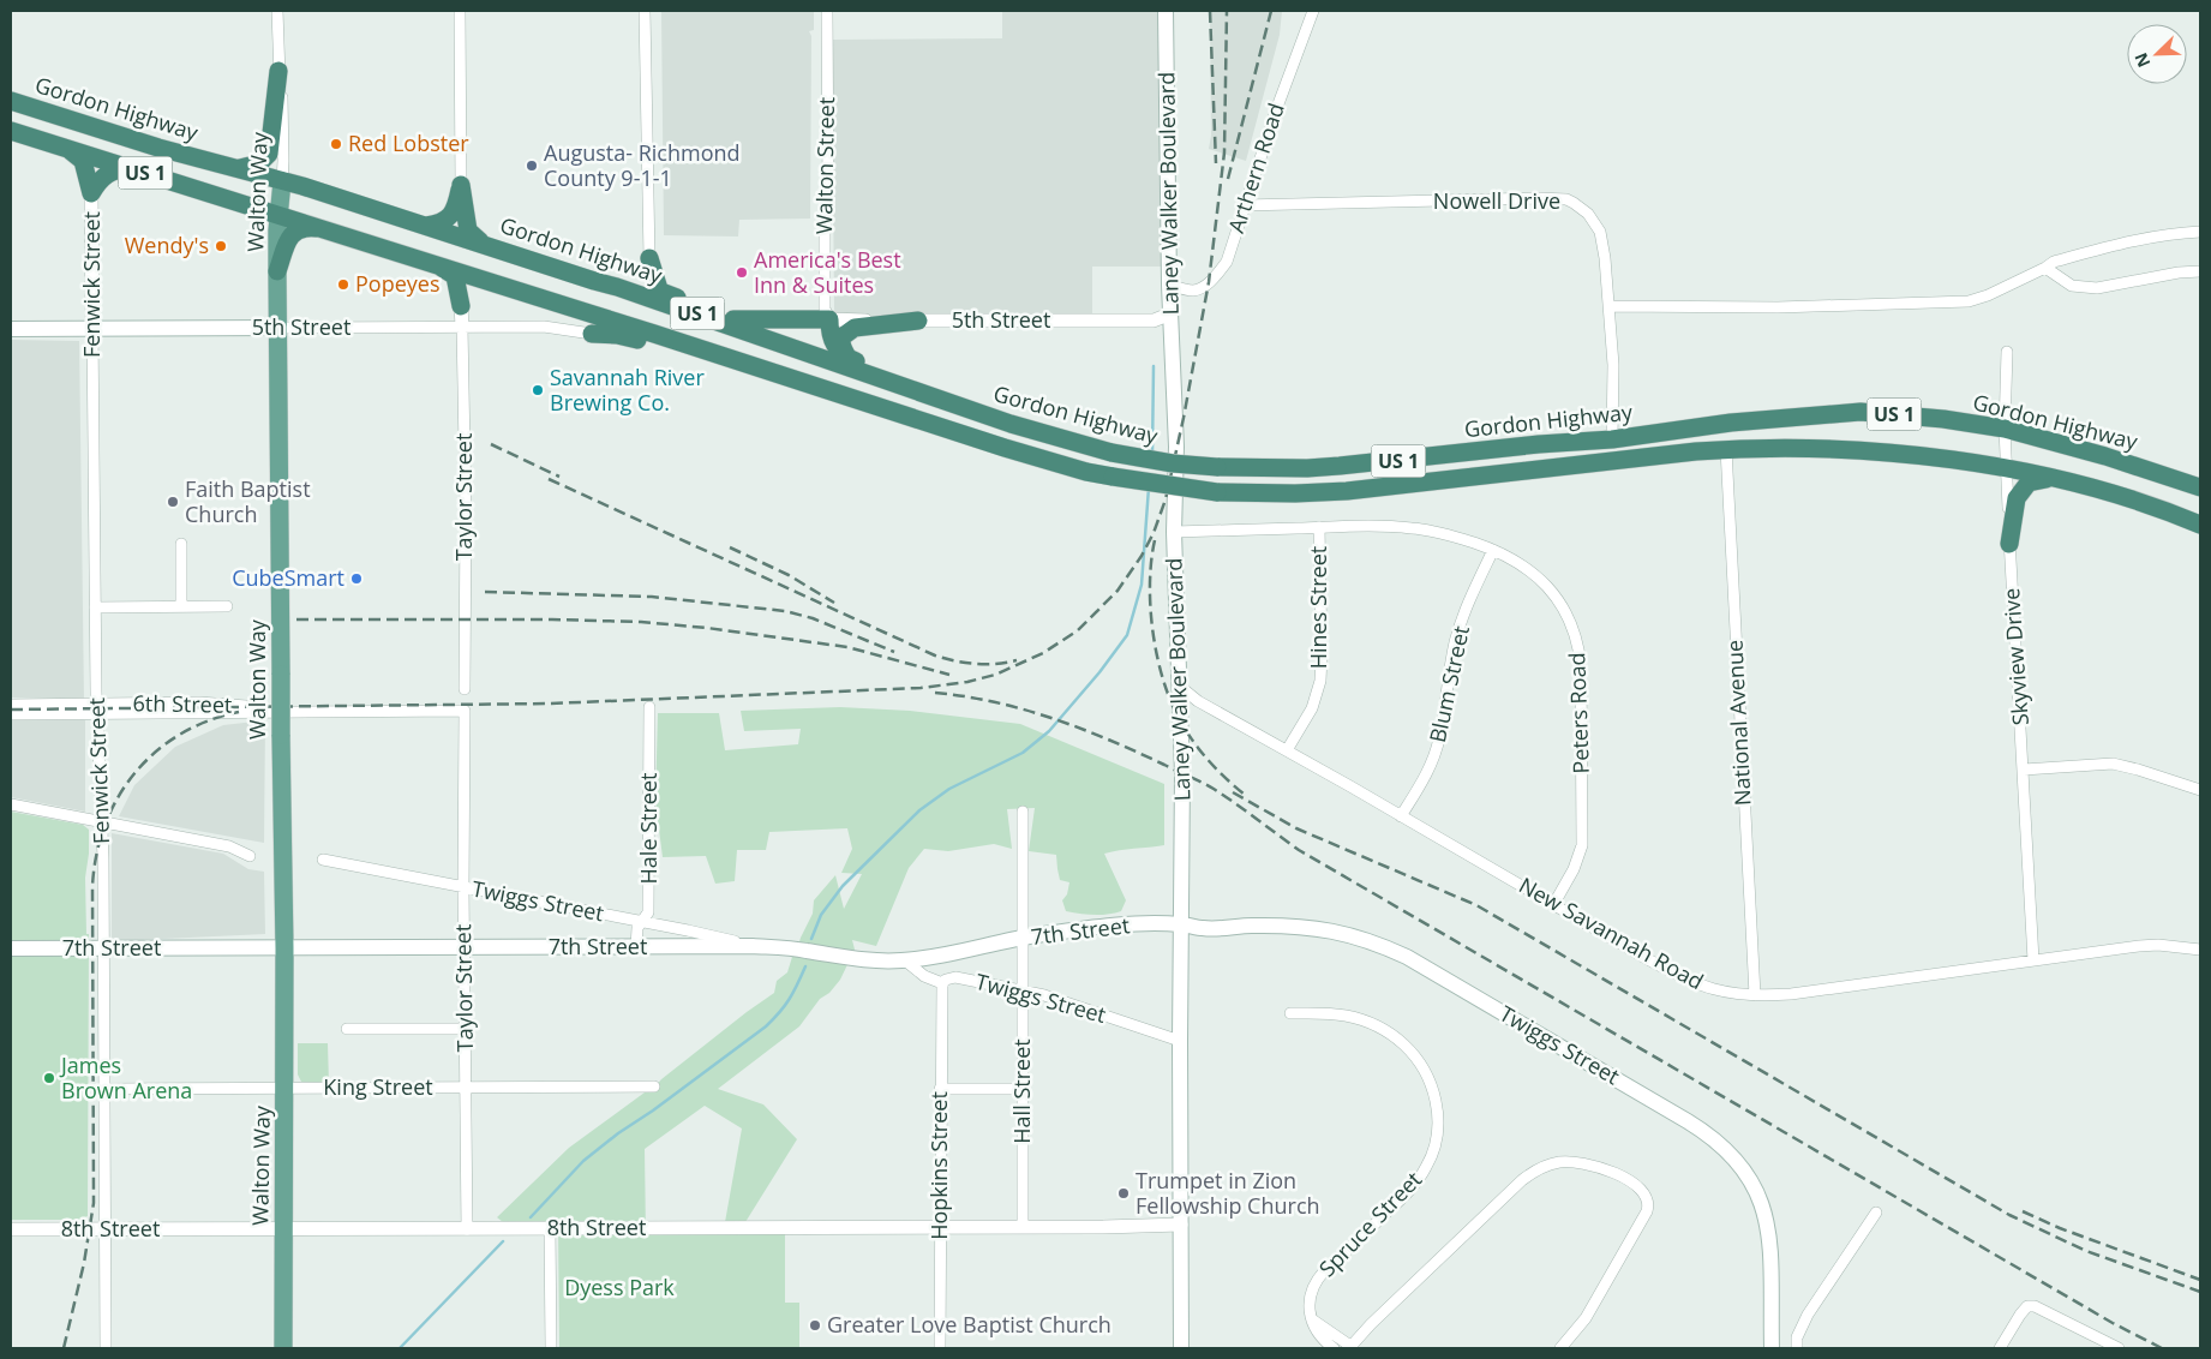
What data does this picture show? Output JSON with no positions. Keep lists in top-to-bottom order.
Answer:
{
  "streets": {
    "highway": ["Gordon Highway", "US 1"],
    "main road": [
      "Walton Way",
      "Laney Walker Boulevard",
      "5th Street",
      "Twiggs Street",
      "7th Street"
    ],
    "street": [
      "Walton Street",
      "Arthern Road",
      "Nowell Drive",
      "Fenwick Street",
      "Taylor Street",
      "Hines Street",
      "Skyview Drive",
      "Blum Street",
      "6th Street",
      "Peters Road",
      "National Avenue",
      "Hale Street",
      "New Savannah Road",
      "King Street",
      "Hall Street",
      "Hopkins Street",
      "Spruce Street",
      "8th Street"
    ]
  },
  "crossings": [
    ["Gordon Highway", "Walton Way"],
    ["Gordon Highway", "Nowell Drive"],
    ["Gordon Highway", "Skyview Drive"],
    ["Walton Street", "5th Street"],
    ["Arthern Road", "Laney Walker Boulevard"],
    ["Arthern Road", "Nowell Drive"],
    ["US 1", "Walton Way"],
    ["US 1", "Skyview Drive"],
    ["US 1", "National Avenue"],
    ["Walton Way", "5th Street"],
    ["Walton Way", "7th Street"],
    ["Walton Way", "King Street"],
    ["Walton Way", "8th Street"],
    ["Laney Walker Boulevard", "5th Street"],
    ["Laney Walker Boulevard", "Peters Road"],
    ["Laney Walker Boulevard", "Twiggs Street"],
    ["Laney Walker Boulevard", "7th Street"],
    ["Laney Walker Boulevard", "New Savannah Road"],
    ["Laney Walker Boulevard", "8th Street"],
    ["Fenwick Street", "5th Street"],
    ["Fenwick Street", "6th Street"],
    ["Fenwick Street", "7th Street"],
    ["Fenwick Street", "King Street"],
    ["Fenwick Street", "8th Street"],
    ["5th Street", "Taylor Street"],
    ["Taylor Street", "6th Street"],
    ["Taylor Street", "Twiggs Street"],
    ["Taylor Street", "7th Street"],
    ["Taylor Street", "King Street"],
    ["Taylor Street", "8th Street"],
    ["Hines Street", "Peters Road"],
    ["Hines Street", "New Savannah Road"],
    ["Skyview Drive", "New Savannah Road"],
    ["Blum Street", "Peters Road"],
    ["Blum Street", "New Savannah Road"],
    ["Peters Road", "New Savannah Road"],
    ["National Avenue", "New Savannah Road"],
    ["Hale Street", "Twiggs Street"],
    ["Hale Street", "7th Street"],
    ["Twiggs Street", "7th Street"],
    ["Twiggs Street", "Hall Street"],
    ["Twiggs Street", "Hopkins Street"],
    ["7th Street", "Hall Street"],
    ["Hall Street", "8th Street"],
    ["Hopkins Street", "8th Street"]
  ],
  "parks": ["Dyess Park"],
  "places": [
    "Red Lobster",
    "Augusta- Richmond County 9-1-1",
    "Wendy's",
    "America's Best Inn & Suites",
    "Popeyes",
    "Savannah River Brewing Co.",
    "Faith Baptist Church",
    "CubeSmart",
    "James Brown Arena",
    "Trumpet in Zion Fellowship Church",
    "Greater Love Baptist Church"
  ],
  "north": "bottom left"
}
